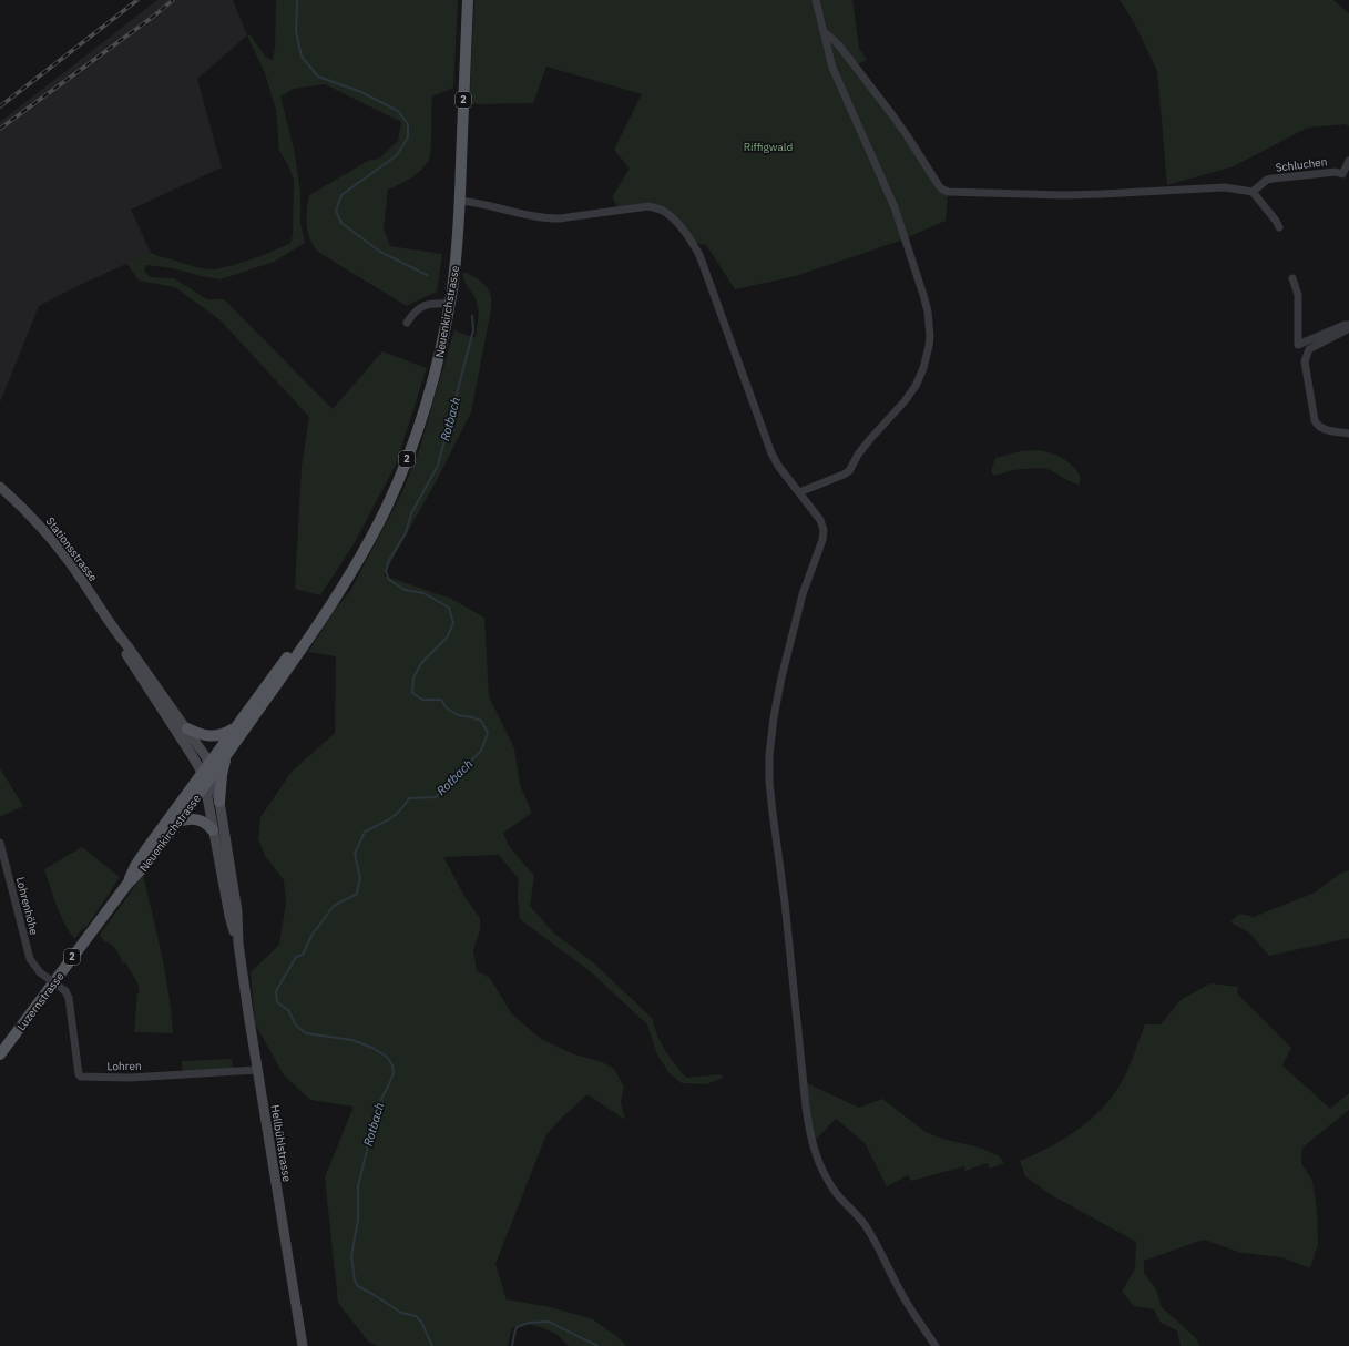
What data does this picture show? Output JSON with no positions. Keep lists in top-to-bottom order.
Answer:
{
  "streets": {
    "main road": [
      "2",
      "Neuenkirchstrasse",
      "Stationsstrasse",
      "Luzernstrasse",
      "Hellbühlstrasse"
    ],
    "street": ["Schluchen", "Lohrenhöhe", "Lohren"]
  },
  "crossings": [
    ["Neuenkirchstrasse", "Stationsstrasse"],
    ["Neuenkirchstrasse", "Luzernstrasse"],
    ["Neuenkirchstrasse", "Hellbühlstrasse"],
    ["Stationsstrasse", "Hellbühlstrasse"],
    ["Lohrenhöhe", "Lohren"],
    ["Lohren", "Hellbühlstrasse"]
  ],
  "water": ["Rotbach"],
  "parks": ["Riffigwald"]
}
